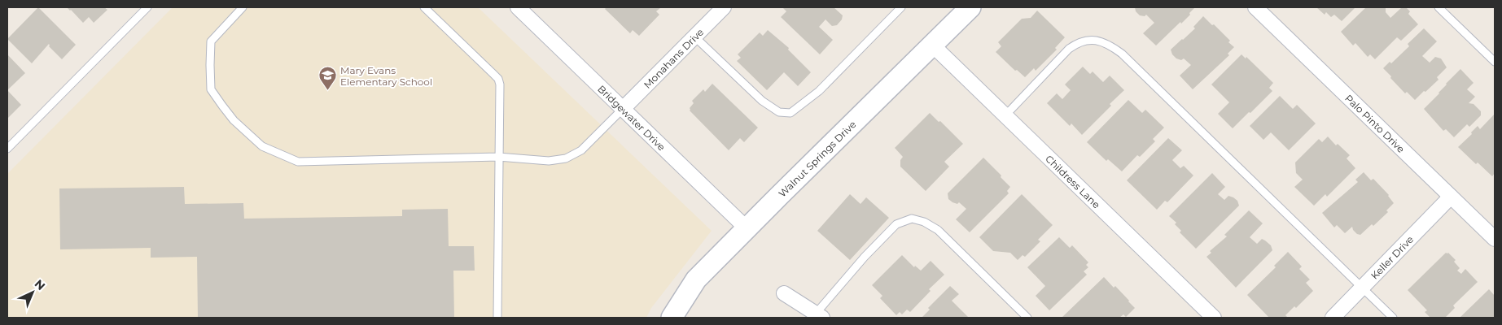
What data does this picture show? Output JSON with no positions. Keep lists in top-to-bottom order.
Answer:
{
  "streets": {
    "street": [
      "Monahans Drive",
      "Bridgewater Drive",
      "Palo Pinto Drive",
      "Walnut Springs Drive",
      "Childress Lane",
      "Keller Drive"
    ]
  },
  "crossings": [
    ["Monahans Drive", "Bridgewater Drive"],
    ["Bridgewater Drive", "Walnut Springs Drive"],
    ["Palo Pinto Drive", "Keller Drive"],
    ["Walnut Springs Drive", "Childress Lane"]
  ],
  "places": {
    "school or university": ["Mary Evans Elementary School"]
  },
  "north": "top right"
}
